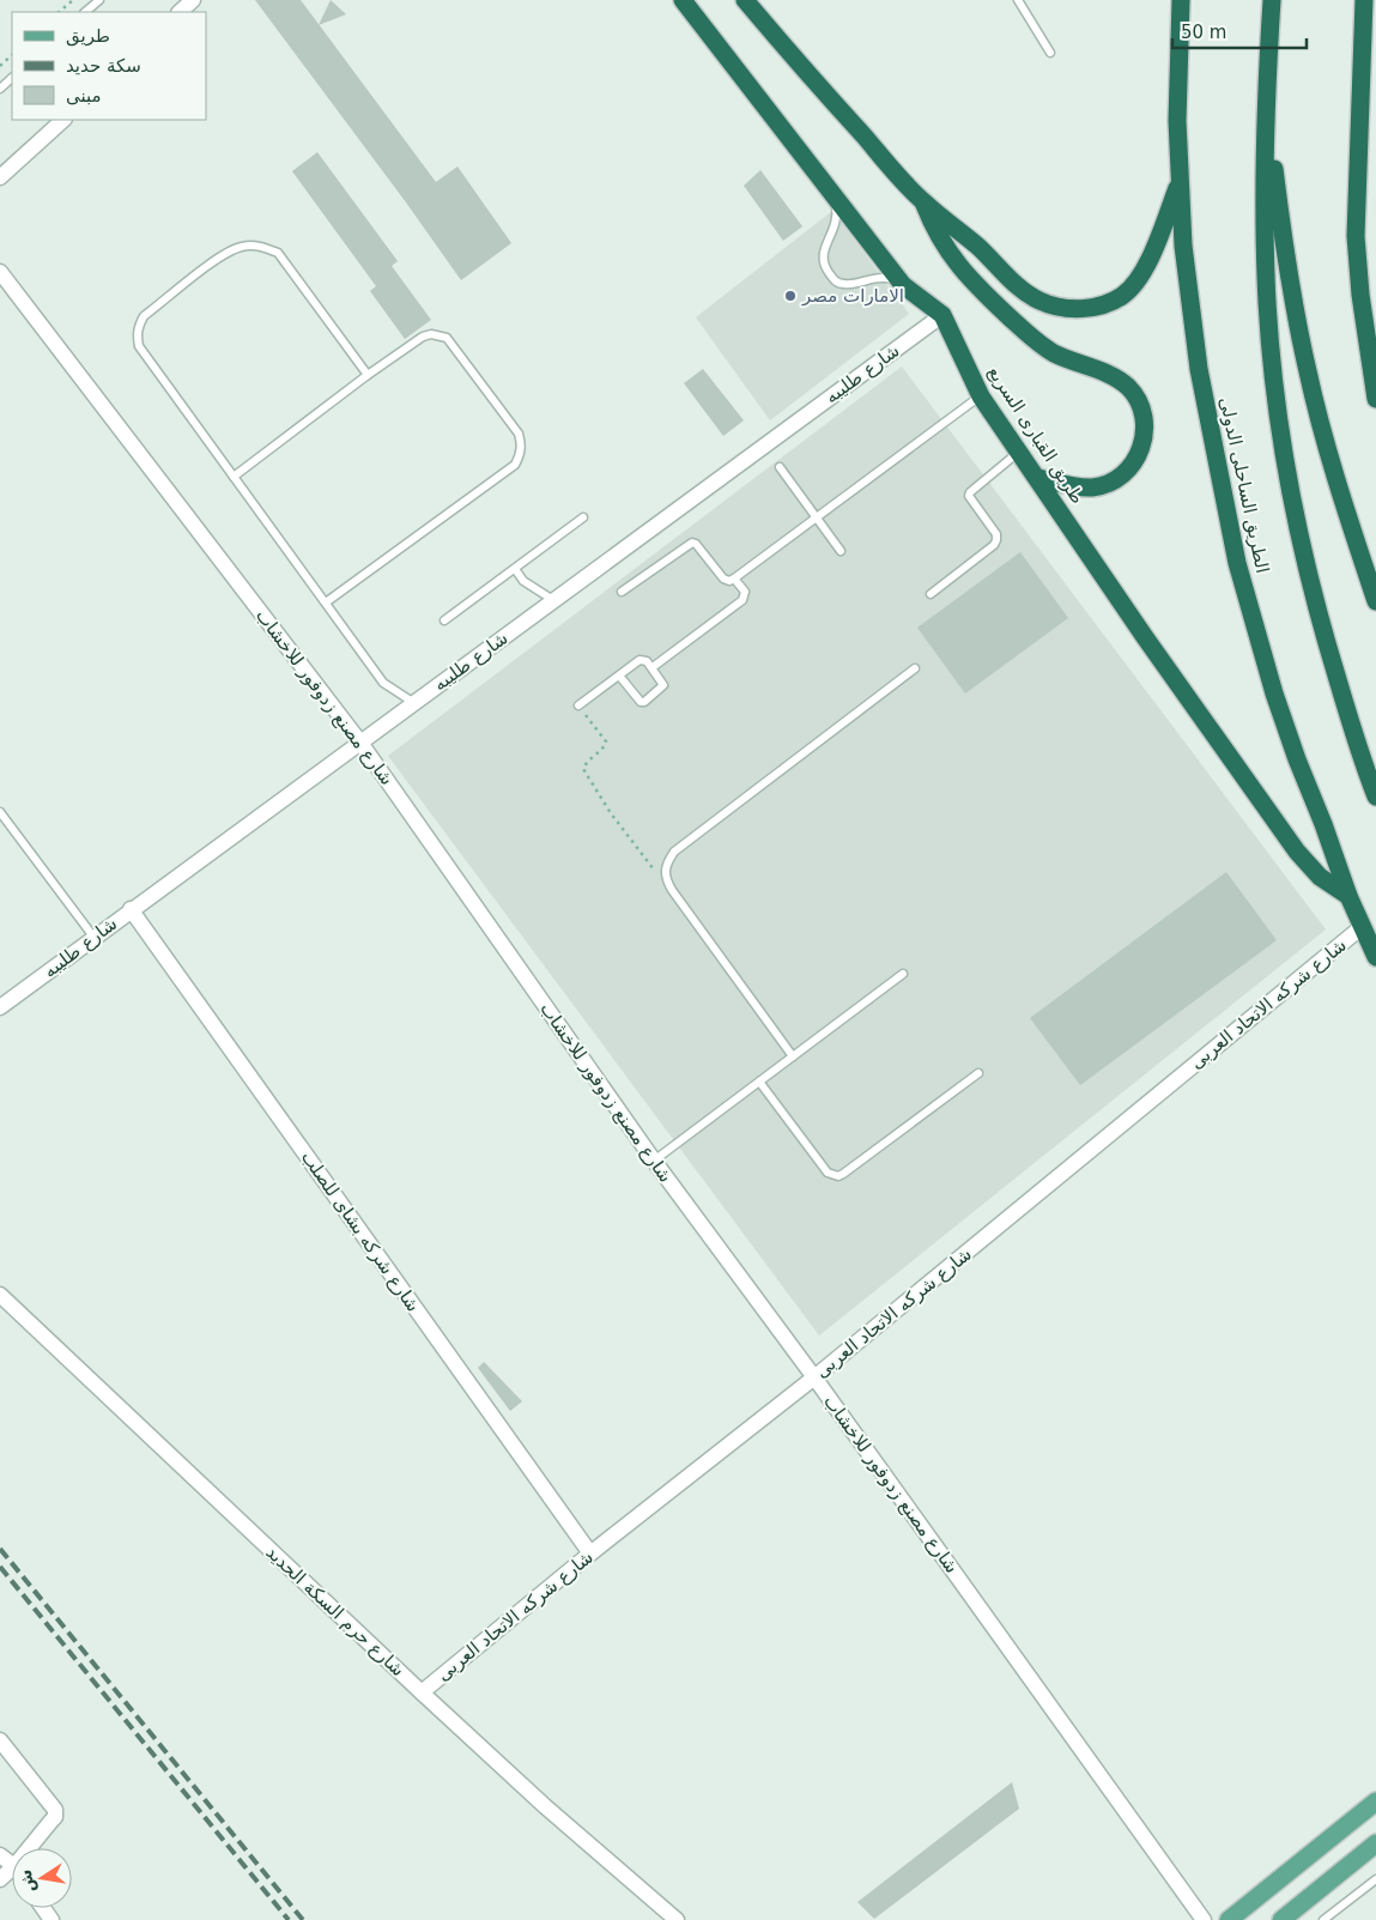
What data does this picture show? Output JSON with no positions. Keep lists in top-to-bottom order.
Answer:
{
  "streets": {
    "highway": ["طريق القبارى السريع", "الطريق الساحلى الدولى"],
    "street": [
      "شارع طليبه",
      "شارع مصنع زدوفور للاخشاب",
      "شارع شركه الاتحاد العربى",
      "شارع شركه بشاى للصلب",
      "شارع حرم السكة الحديد"
    ]
  },
  "crossings": [
    ["شارع طليبه", "طريق القبارى السريع"],
    ["شارع طليبه", "شارع مصنع زدوفور للاخشاب"],
    ["شارع طليبه", "شارع شركه بشاى للصلب"],
    ["طريق القبارى السريع", "الطريق الساحلى الدولى"],
    ["الطريق الساحلى الدولى", "شارع شركه الاتحاد العربى"],
    ["شارع مصنع زدوفور للاخشاب", "شارع شركه الاتحاد العربى"],
    ["شارع شركه الاتحاد العربى", "شارع شركه بشاى للصلب"],
    ["شارع شركه الاتحاد العربى", "شارع حرم السكة الحديد"]
  ],
  "places": ["الامارات مصر"],
  "legend": ["طريق", "سكة حديد", "مبنى"],
  "scale_bar": "50 m",
  "north": "left"
}
